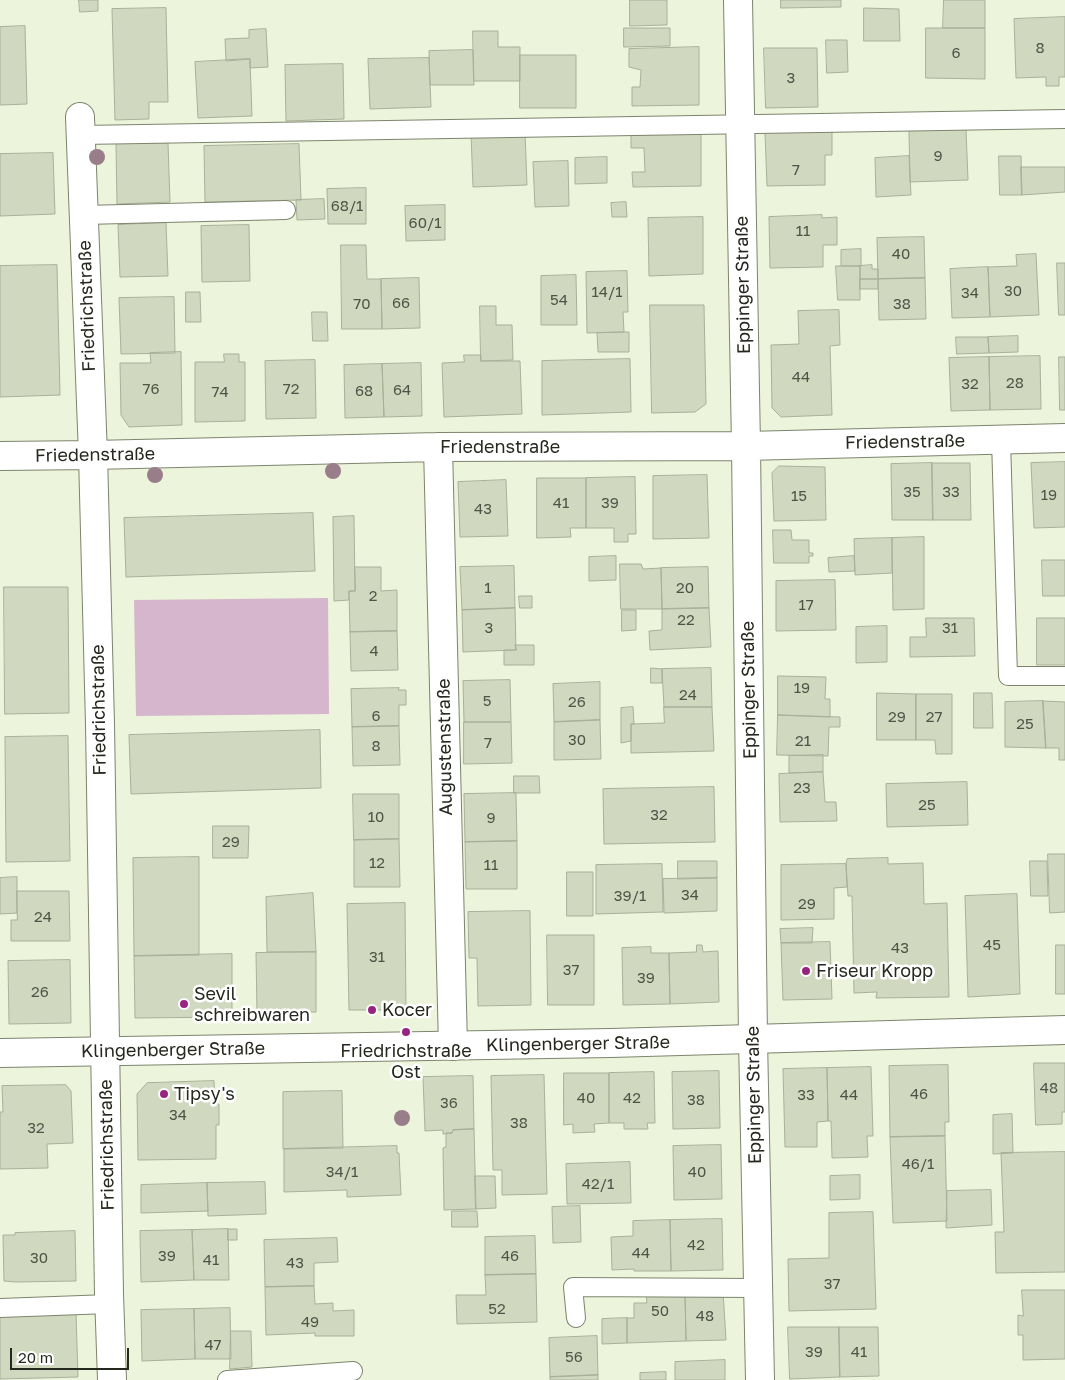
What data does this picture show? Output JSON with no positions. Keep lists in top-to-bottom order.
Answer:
{
  "streets": {
    "street": [
      "Eppinger Straße",
      "Friedrichstraße",
      "Friedenstraße",
      "Augustenstraße",
      "Klingenberger Straße"
    ]
  },
  "crossings": [
    ["Eppinger Straße", "Friedenstraße"],
    ["Eppinger Straße", "Klingenberger Straße"],
    ["Friedrichstraße", "Friedenstraße"],
    ["Friedrichstraße", "Klingenberger Straße"],
    ["Friedenstraße", "Augustenstraße"],
    ["Augustenstraße", "Klingenberger Straße"]
  ],
  "places": [
    "Friseur Kropp",
    "Sevil schreibwaren",
    "Kocer",
    "Friedrichstraße Ost",
    "Tipsy's"
  ],
  "house_numbers": [
    "8",
    "6",
    "3",
    "9",
    "7",
    "68/1",
    "60/1",
    "11",
    "40",
    "30",
    "14/1",
    "34",
    "54",
    "66",
    "70",
    "38",
    "44",
    "28",
    "32",
    "76",
    "72",
    "64",
    "68",
    "74",
    "35",
    "33",
    "19",
    "15",
    "41",
    "39",
    "43",
    "1",
    "20",
    "2",
    "17",
    "22",
    "3",
    "31",
    "4",
    "19",
    "24",
    "5",
    "26",
    "6",
    "29",
    "27",
    "25",
    "30",
    "21",
    "7",
    "8",
    "23",
    "25",
    "32",
    "10",
    "9",
    "29",
    "12",
    "11",
    "34",
    "39/1",
    "29",
    "24",
    "45",
    "43",
    "31",
    "37",
    "39",
    "26",
    "48",
    "46",
    "33",
    "44",
    "40",
    "42",
    "38",
    "36",
    "34",
    "38",
    "32",
    "46/1",
    "34/1",
    "40",
    "42/1",
    "42",
    "44",
    "39",
    "46",
    "30",
    "41",
    "43",
    "37",
    "52",
    "50",
    "48",
    "49",
    "47",
    "39",
    "41",
    "56"
  ],
  "scale_bar": "20 m"
}
